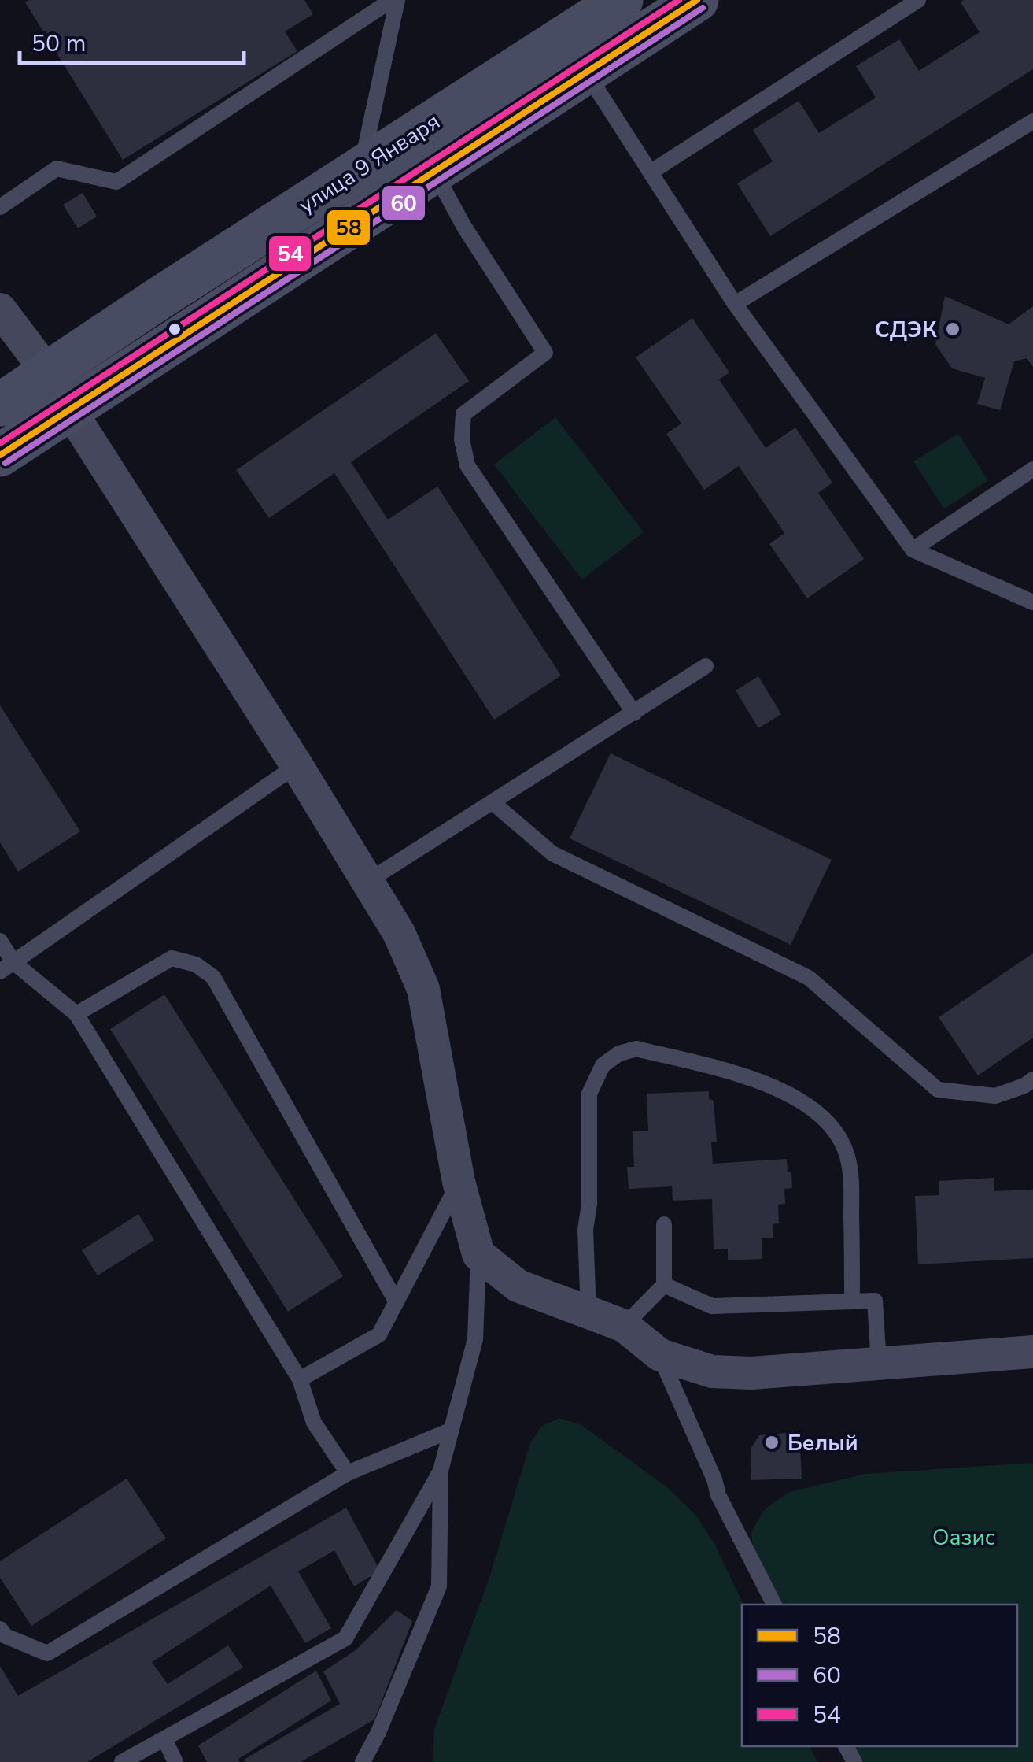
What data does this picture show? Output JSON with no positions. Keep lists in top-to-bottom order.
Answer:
{
  "streets": {
    "main road": ["улица 9 Января"]
  },
  "parks": ["Оазис"],
  "places": ["СДЭК", "Белый"],
  "lines": ["transit line 58", "transit line 54", "transit line 60"],
  "legend": ["58", "60", "54"],
  "scale_bar": "50 m"
}
